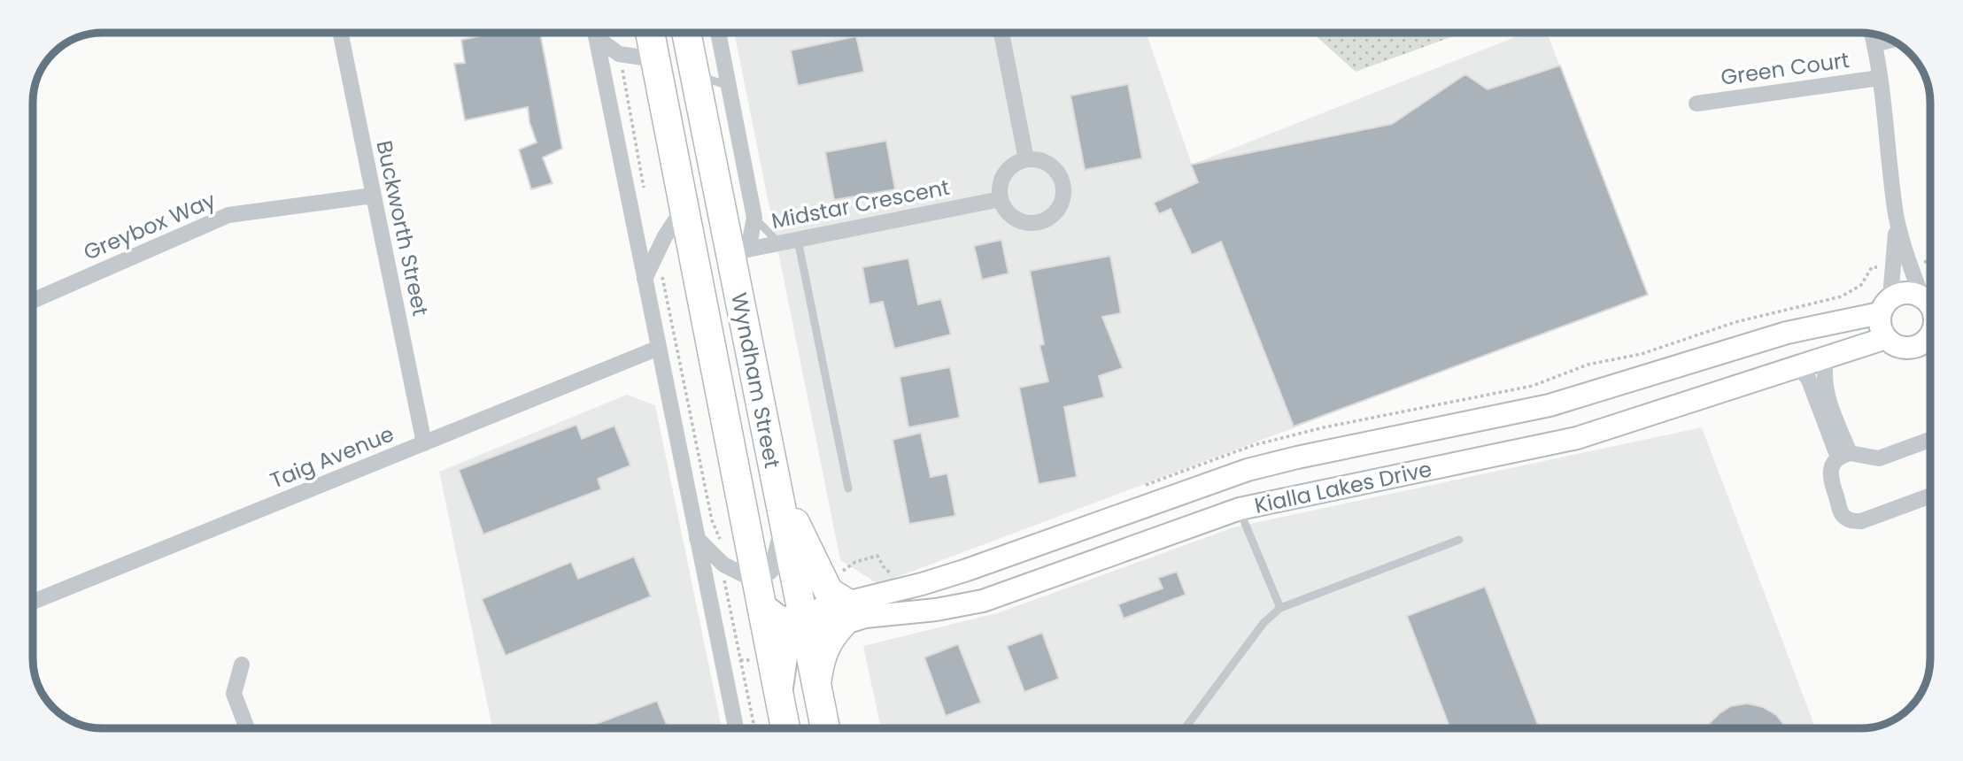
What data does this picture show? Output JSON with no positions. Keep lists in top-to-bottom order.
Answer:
{
  "streets": {
    "highway": ["Wyndham Street"],
    "street": [
      "Green Court",
      "Midstar Crescent",
      "Greybox Way",
      "Buckworth Street",
      "Taig Avenue",
      "Kialla Lakes Drive"
    ]
  },
  "crossings": [
    ["Midstar Crescent", "Wyndham Street"],
    ["Greybox Way", "Buckworth Street"],
    ["Buckworth Street", "Taig Avenue"],
    ["Wyndham Street", "Kialla Lakes Drive"]
  ]
}
